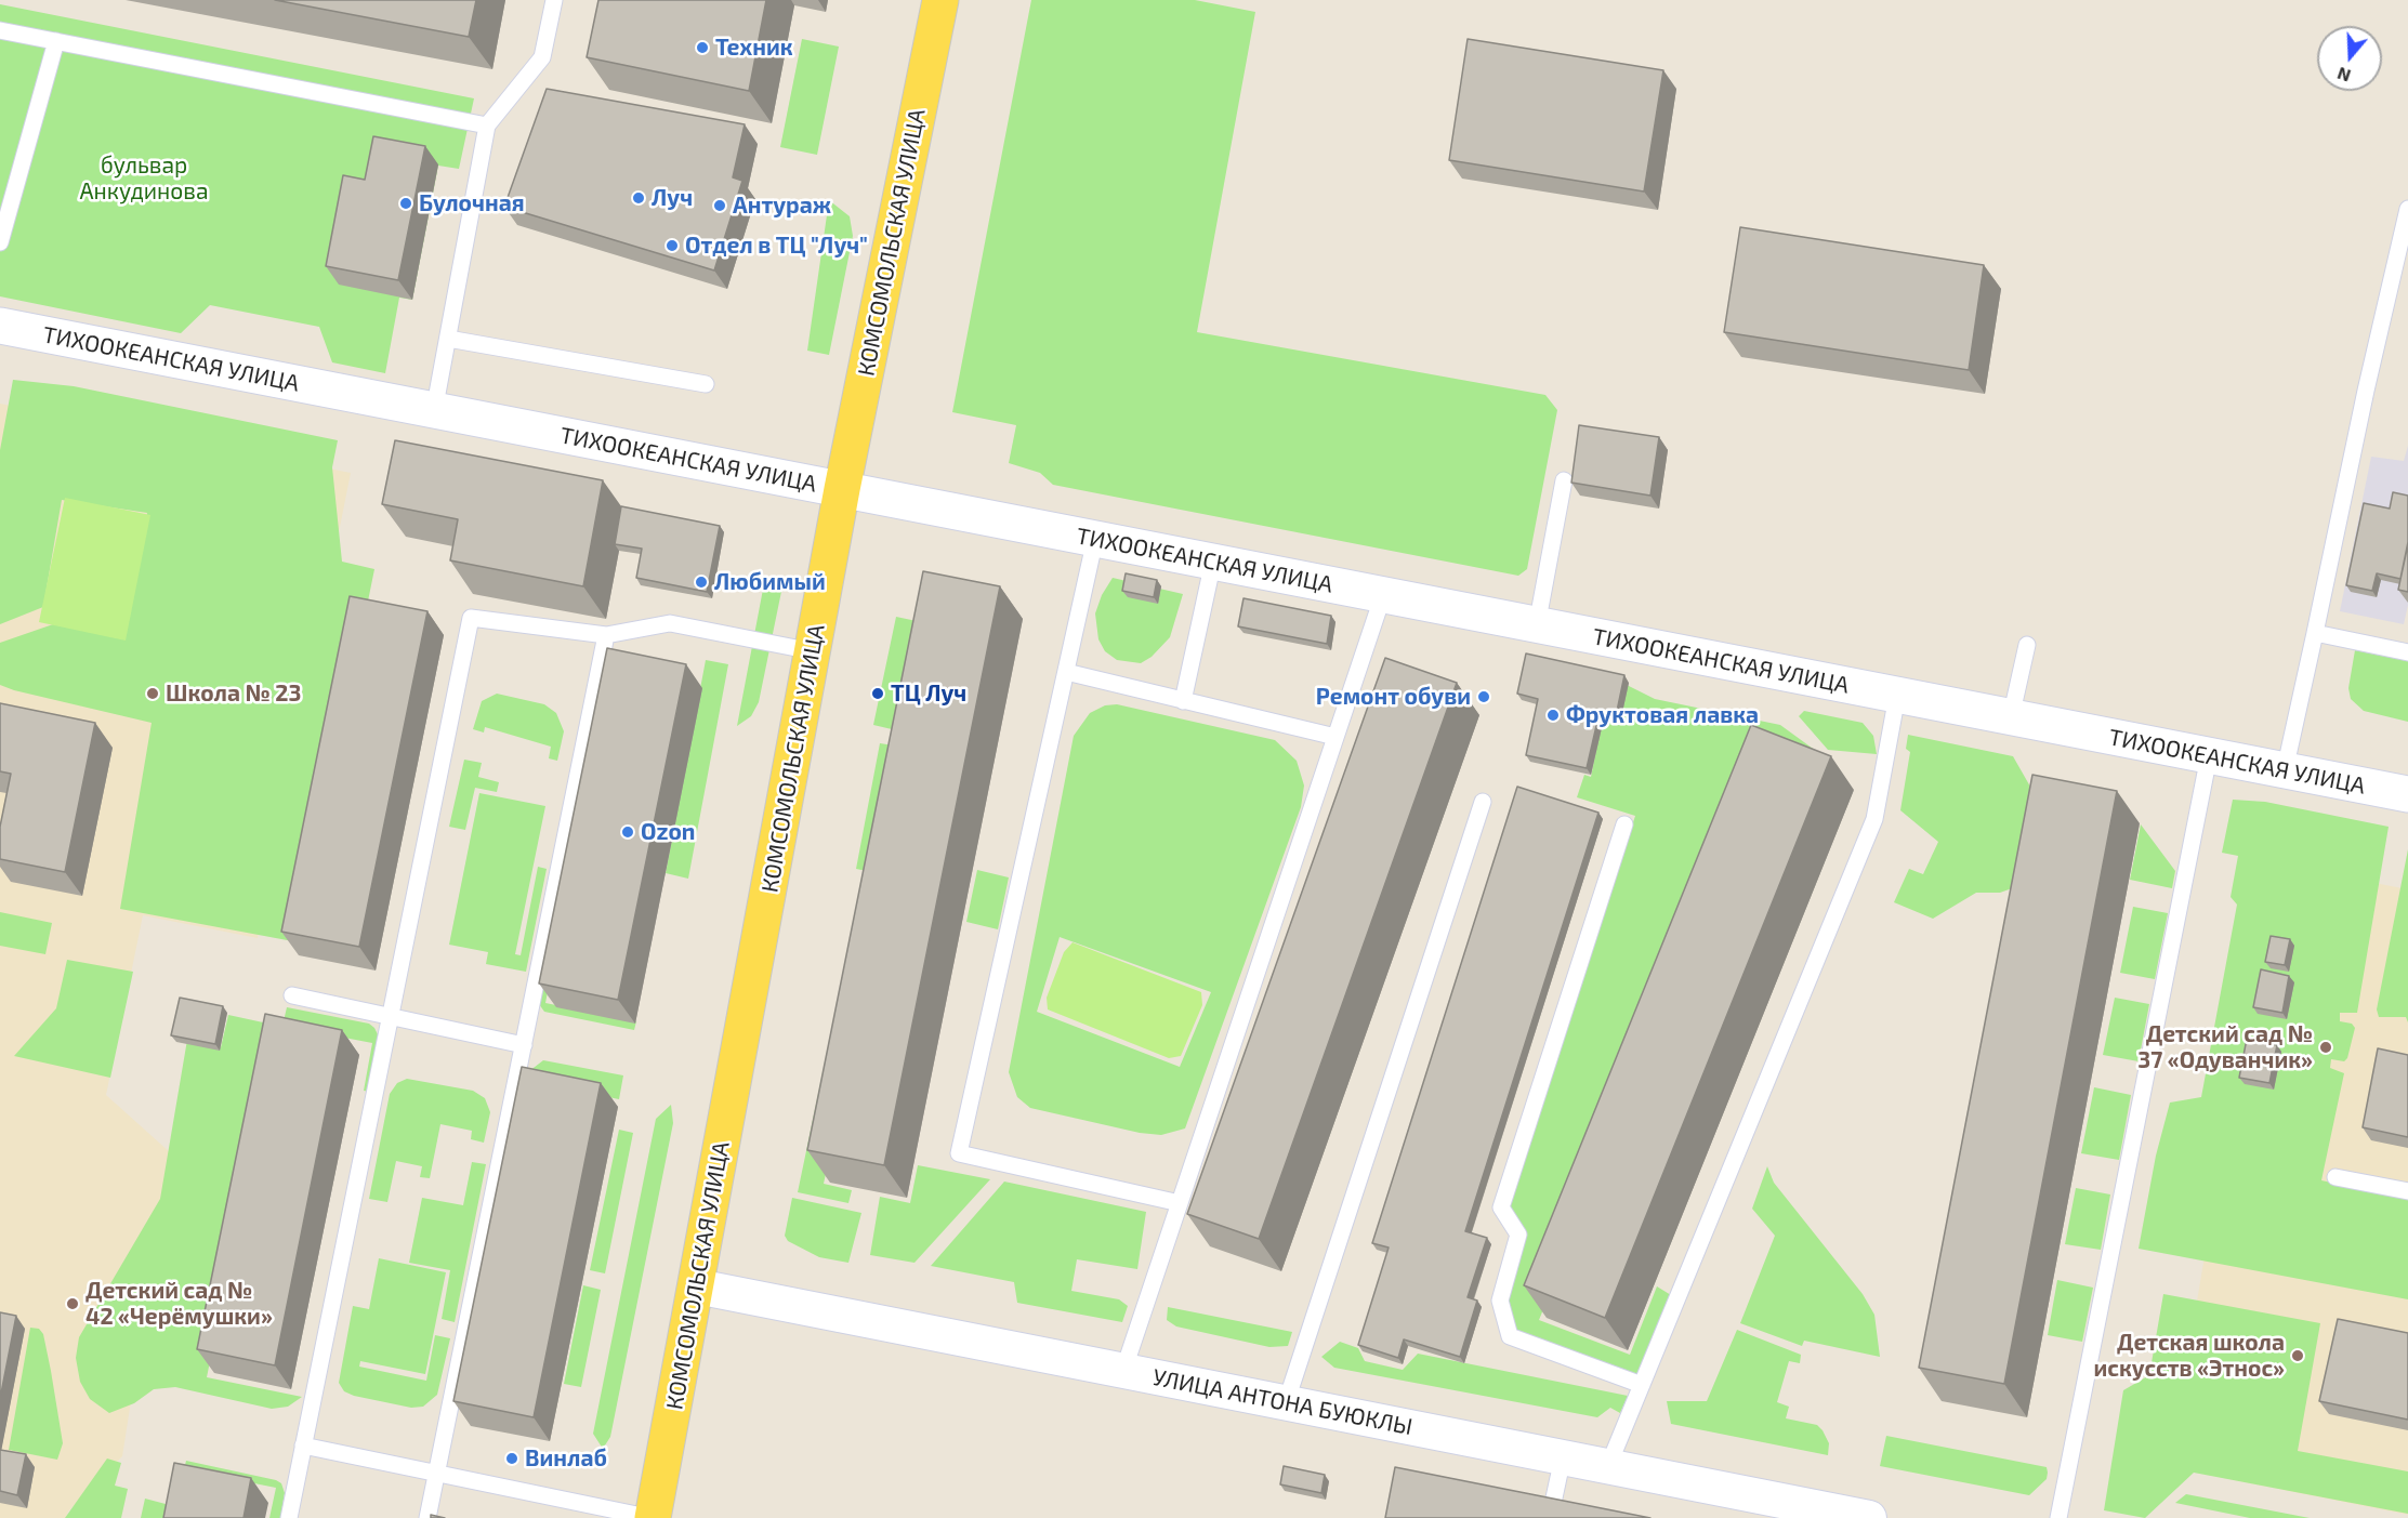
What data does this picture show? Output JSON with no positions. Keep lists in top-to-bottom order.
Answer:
{
  "streets": {
    "main road": ["КОМСОМОЛЬСКАЯ УЛИЦА"],
    "street": ["ТИХООКЕАНСКАЯ УЛИЦА", "УЛИЦА АНТОНА БУЮКЛЫ"]
  },
  "crossings": [
    ["КОМСОМОЛЬСКАЯ УЛИЦА", "ТИХООКЕАНСКАЯ УЛИЦА"],
    ["КОМСОМОЛЬСКАЯ УЛИЦА", "УЛИЦА АНТОНА БУЮКЛЫ"]
  ],
  "parks": ["бульвар Анкудинова"],
  "places": [
    "Техник",
    "Луч",
    "Булочная",
    "Антураж",
    "Отдел в ТЦ \"Луч\"",
    "Любимый",
    "Школа № 23",
    "ТЦ Луч",
    "Ремонт обуви",
    "Фруктовая лавка",
    "Ozon",
    "Детский сад № 37 «Одуванчик»",
    "Детский сад № 42 «Черёмушки»",
    "Детская школа искусств «Этнос»",
    "Винлаб"
  ],
  "north": "bottom"
}
